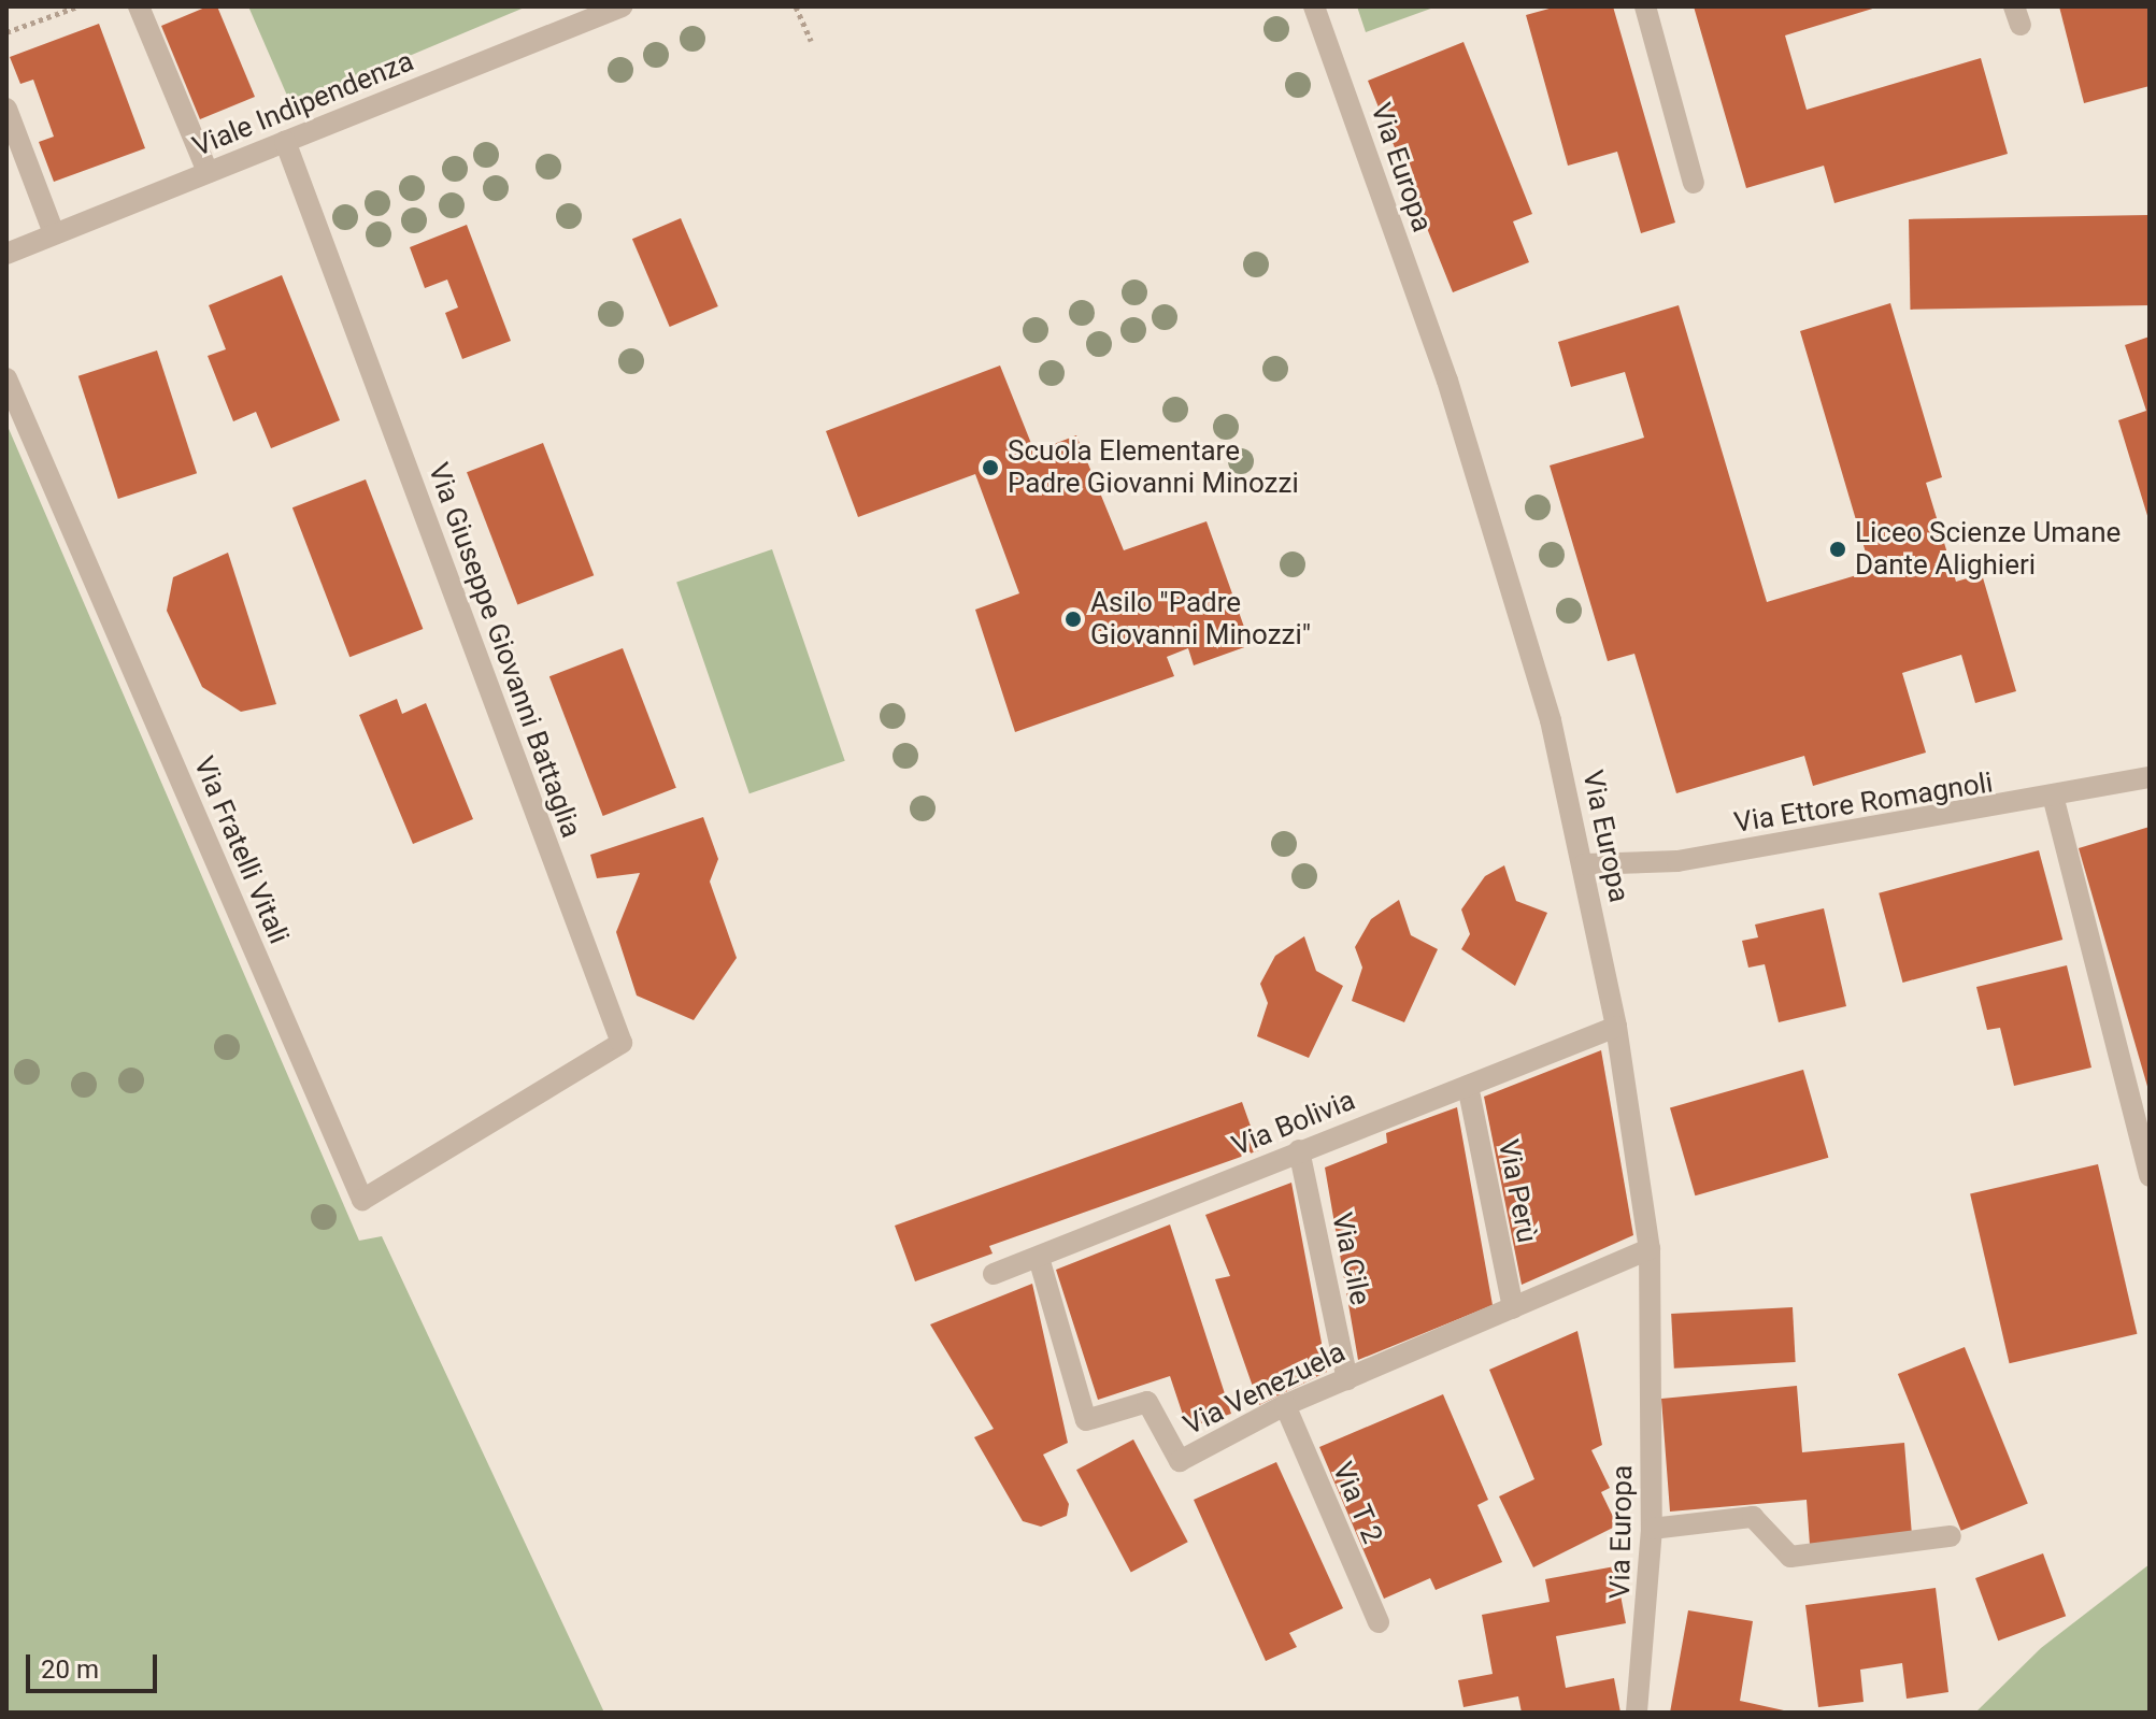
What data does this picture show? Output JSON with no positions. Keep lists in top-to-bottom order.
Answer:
{
  "streets": {
    "street": [
      "Viale Indipendenza",
      "Via Europa",
      "Via Giuseppe Giovanni Battaglia",
      "Via Ettore Romagnoli",
      "Via Fratelli Vitali",
      "Via Bolivia",
      "Via Perù",
      "Via Cile",
      "Via Venezuela",
      "Via T 2"
    ]
  },
  "crossings": [
    ["Viale Indipendenza", "Via Giuseppe Giovanni Battaglia"],
    ["Via Europa", "Via Ettore Romagnoli"],
    ["Via Europa", "Via Bolivia"],
    ["Via Europa", "Via Venezuela"],
    ["Via Giuseppe Giovanni Battaglia", "Via Fratelli Vitali"],
    ["Via Bolivia", "Via Perù"],
    ["Via Bolivia", "Via Cile"],
    ["Via Bolivia", "Via Venezuela"],
    ["Via Perù", "Via Venezuela"],
    ["Via Cile", "Via Venezuela"],
    ["Via Venezuela", "Via T 2"]
  ],
  "places": ["Scuola Elementare Padre Giovanni Minozzi", "Liceo Scienze Umane Dante Alighieri", "Asilo \"Padre Giovanni Minozzi\""],
  "scale_bar": "20 m"
}
